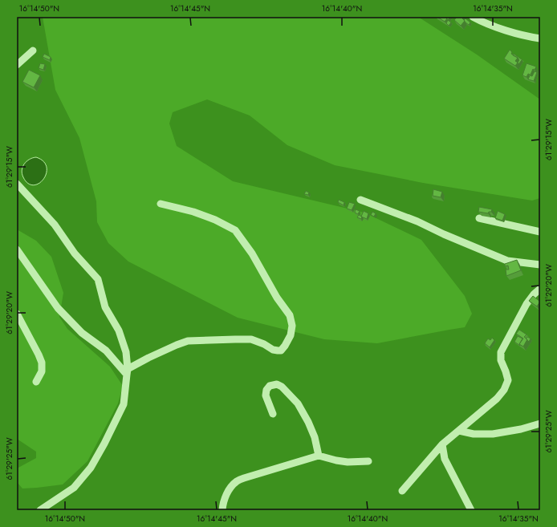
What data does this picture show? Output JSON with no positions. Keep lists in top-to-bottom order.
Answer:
{
  "coordinates": [
    "16°14'50\"N",
    "16°14'45\"N",
    "16°14'40\"N",
    "16°14'35\"N",
    "61°29'15\"W",
    "61°29'20\"W",
    "61°29'25\"W"
  ]
}
